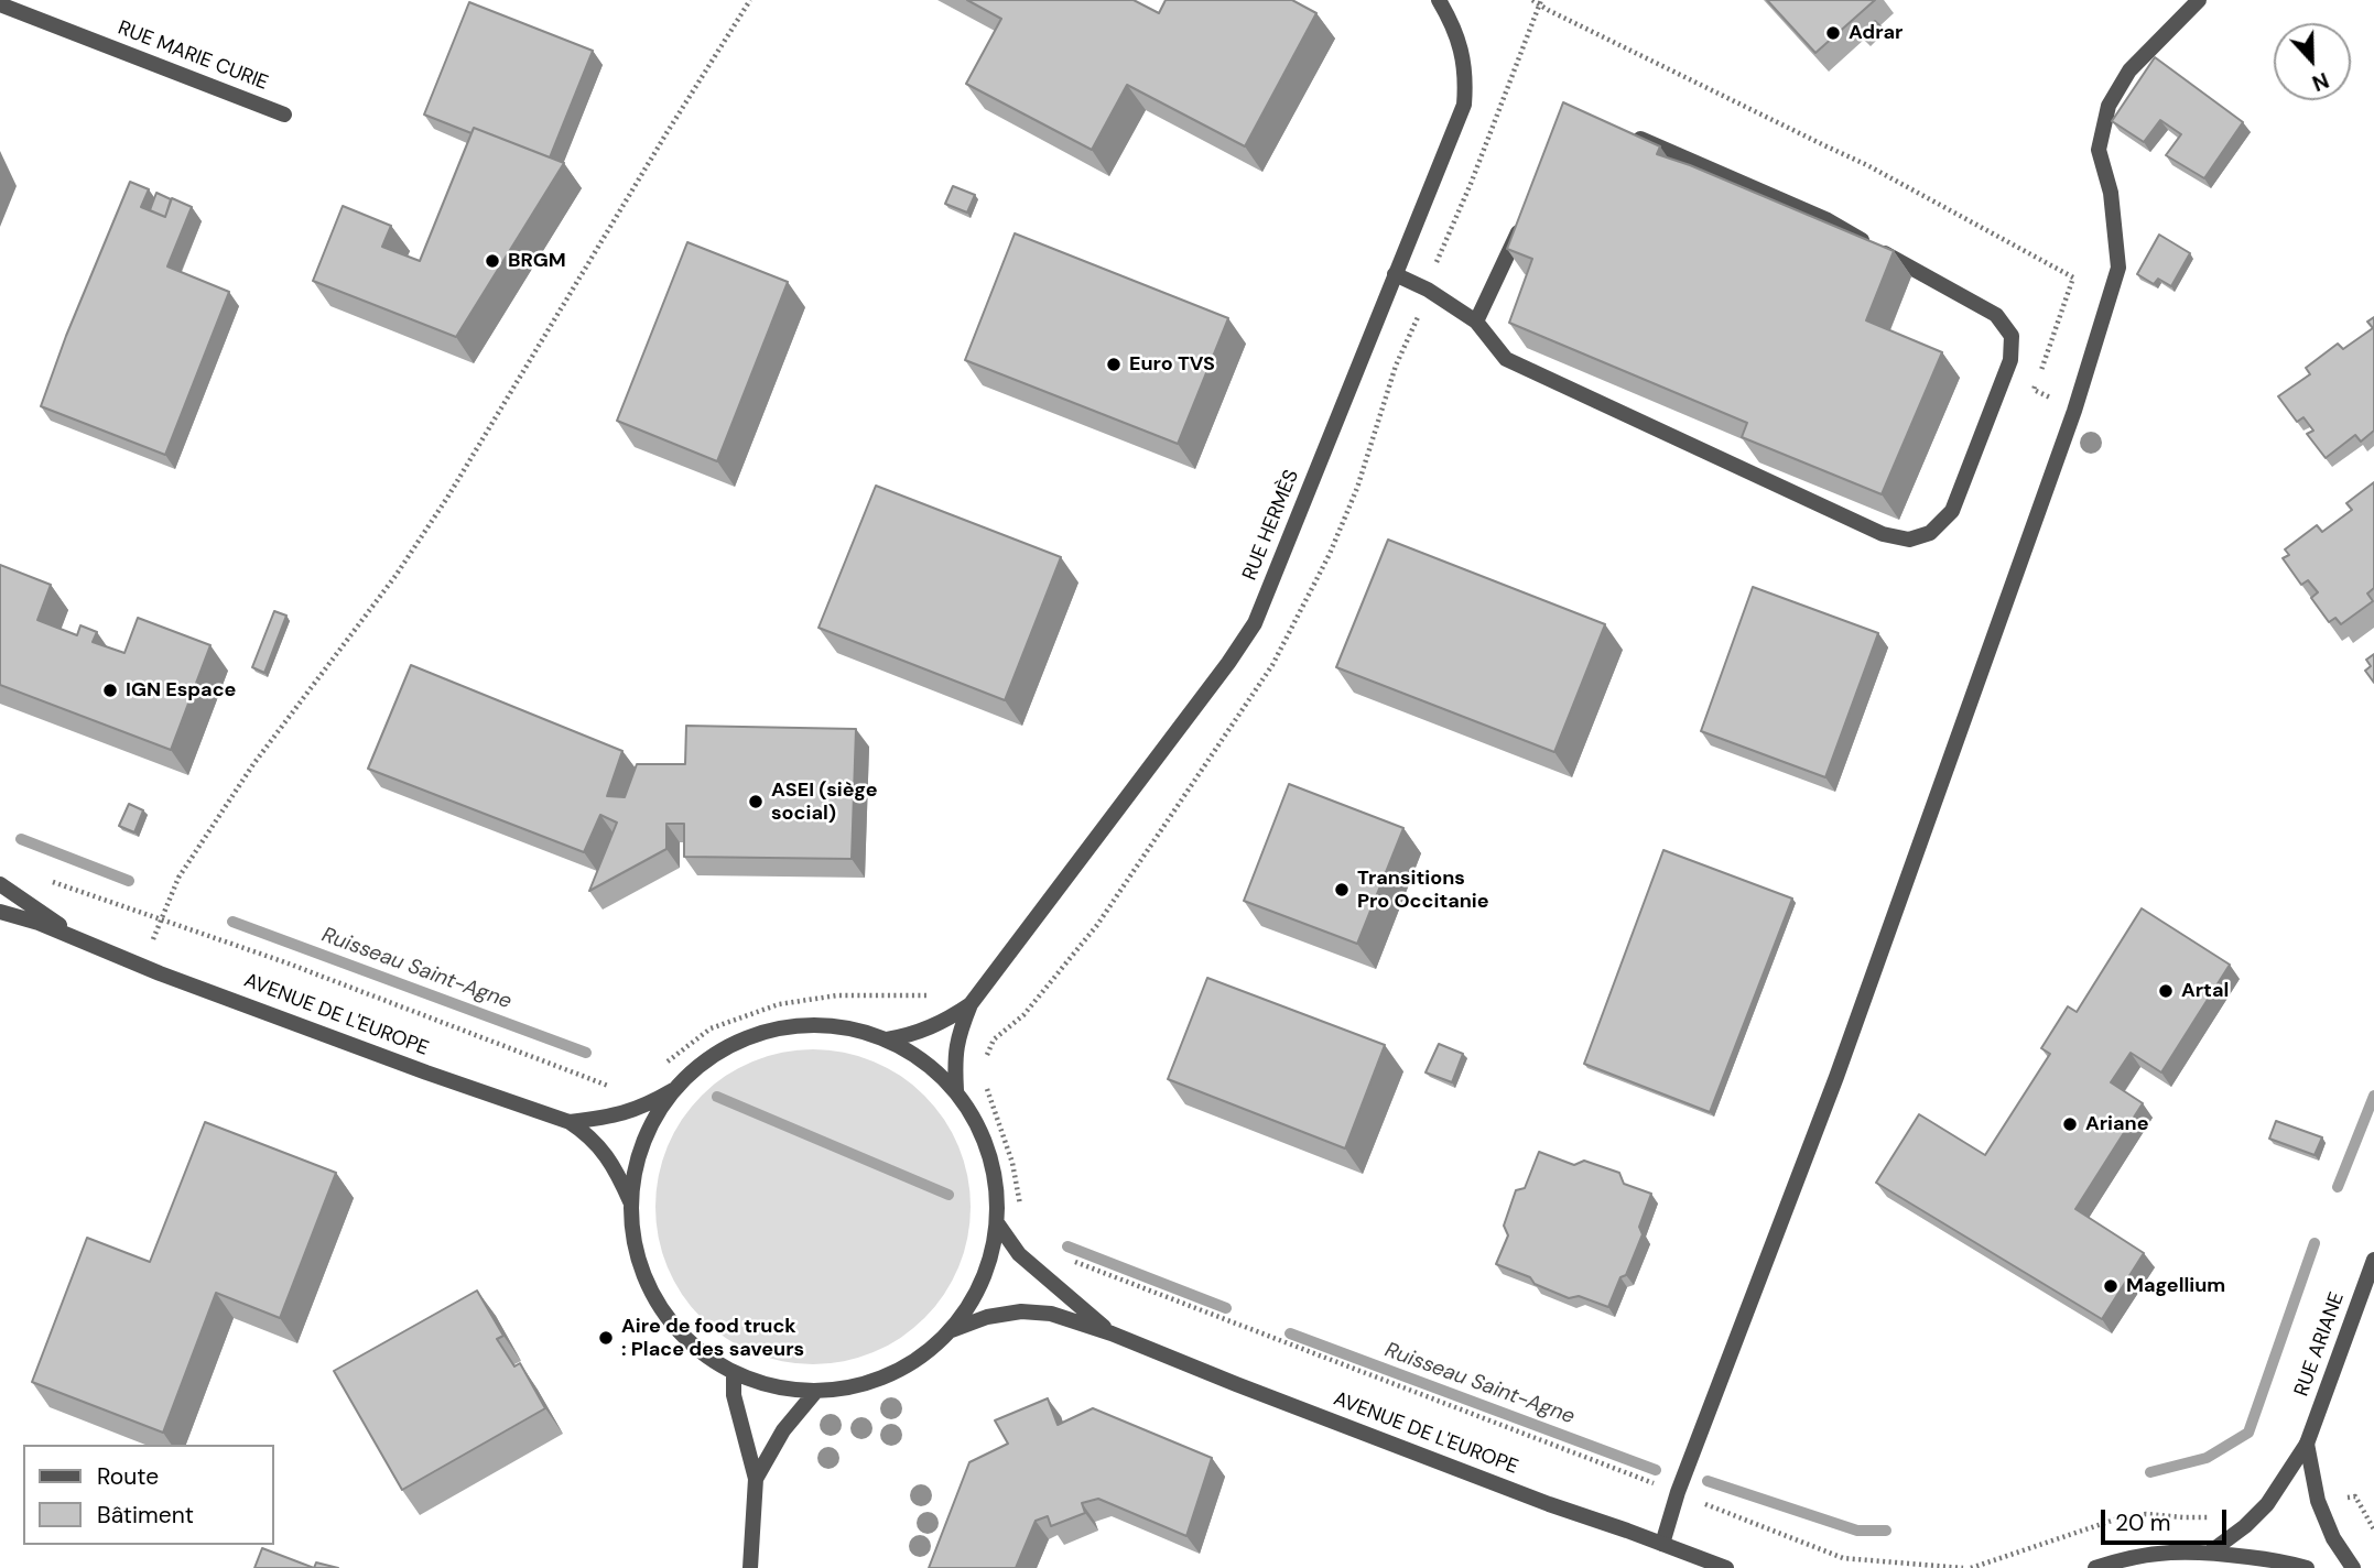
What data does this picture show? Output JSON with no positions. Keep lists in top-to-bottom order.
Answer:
{
  "streets": {
    "street": [
      "RUE MARIE CURIE",
      "RUE HERMÈS",
      "AVENUE DE L'EUROPE",
      "RUE ARIANE"
    ]
  },
  "water": ["Ruisseau Saint-Agne"],
  "places": [
    "Adrar",
    "BRGM",
    "Euro TVS",
    "IGN Espace",
    "ASEI (siège social)",
    "Transitions Pro Occitanie",
    "Artal",
    "Ariane",
    "Magellium",
    "Aire de food truck : Place des saveurs"
  ],
  "legend": ["Route", "Bâtiment"],
  "scale_bar": "20 m",
  "north": "bottom"
}
